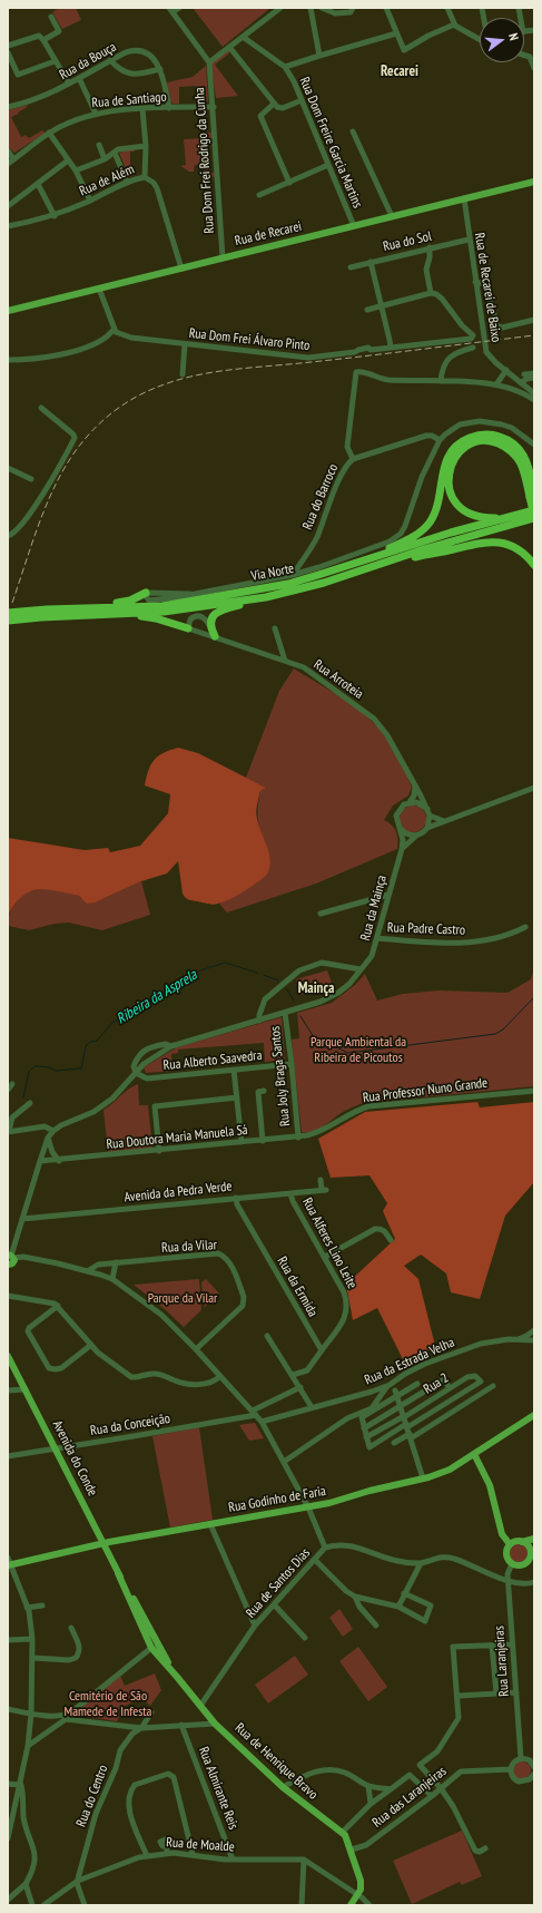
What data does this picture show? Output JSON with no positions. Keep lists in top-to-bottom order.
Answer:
{
  "streets": {
    "highway": ["Via Norte"],
    "main road": [
      "Rua de Recarei",
      "Avenida do Conde",
      "Rua Godinho de Faria",
      "Rua de Henrique Bravo"
    ],
    "street": [
      "Rua da Bouça",
      "Rua de Santiago",
      "Rua Dom Freire Garcia Martins",
      "Rua Dom Frei Rodrigo da Cunha",
      "Rua de Além",
      "Rua do Sol",
      "Rua de Recarei de Baixo",
      "Rua Dom Frei Álvaro Pinto",
      "Rua do Barroco",
      "Rua Arroteia",
      "Rua da Mainça",
      "Rua Padre Castro",
      "Rua Alberto Saavedra",
      "Rua Joly Braga Santos",
      "Rua Professor Nuno Grande",
      "Rua Doutora Maria Manuela Sá",
      "Avenida da Pedra Verde",
      "Rua Alferes Lino Leite",
      "Rua da Vilar",
      "Rua da Ermida",
      "Rua da Estrada Velha",
      "Rua 2",
      "Rua da Conceição",
      "Rua de Santos Dias",
      "Rua Laranjeiras",
      "Rua Almirante Reis",
      "Rua do Centro",
      "Rua das Laranjeiras",
      "Rua de Moalde"
    ]
  },
  "crossings": [
    ["Rua de Santiago", "Rua Dom Frei Rodrigo da Cunha"],
    ["Rua Dom Freire Garcia Martins", "Rua de Recarei"],
    ["Rua Dom Frei Rodrigo da Cunha", "Rua de Recarei"],
    ["Rua de Além", "Rua de Recarei"],
    ["Rua de Recarei", "Rua de Recarei de Baixo"],
    ["Rua do Sol", "Rua de Recarei de Baixo"],
    ["Rua de Recarei de Baixo", "Rua do Barroco"],
    ["Rua Arroteia", "Rua da Mainça"],
    ["Rua da Mainça", "Rua Padre Castro"],
    ["Rua da Mainça", "Rua Alberto Saavedra"],
    ["Rua da Mainça", "Rua Joly Braga Santos"],
    ["Rua da Mainça", "Rua Doutora Maria Manuela Sá"],
    ["Rua da Mainça", "Avenida da Pedra Verde"],
    ["Rua Alberto Saavedra", "Rua Joly Braga Santos"],
    ["Rua Joly Braga Santos", "Rua Professor Nuno Grande"],
    ["Rua Joly Braga Santos", "Rua Doutora Maria Manuela Sá"],
    ["Rua Professor Nuno Grande", "Rua Doutora Maria Manuela Sá"],
    ["Avenida da Pedra Verde", "Rua Alferes Lino Leite"],
    ["Avenida da Pedra Verde", "Rua da Ermida"],
    ["Rua Alferes Lino Leite", "Rua da Ermida"],
    ["Rua da Conceição", "Avenida do Conde"],
    ["Avenida do Conde", "Rua Godinho de Faria"],
    ["Avenida do Conde", "Rua de Santos Dias"],
    ["Avenida do Conde", "Rua de Henrique Bravo"],
    ["Rua de Santos Dias", "Rua Laranjeiras"],
    ["Rua de Henrique Bravo", "Rua das Laranjeiras"],
    ["Rua Almirante Reis", "Rua de Moalde"],
    ["Rua do Centro", "Rua de Moalde"]
  ],
  "districts": ["Recarei", "Mainça"],
  "water": ["Ribeira da Asprela"],
  "parks": ["Parque Ambiental da Ribeira de Picoutos", "Parque da Vilar", "Cemitério de São Mamede de Infesta"],
  "north": "right"
}
